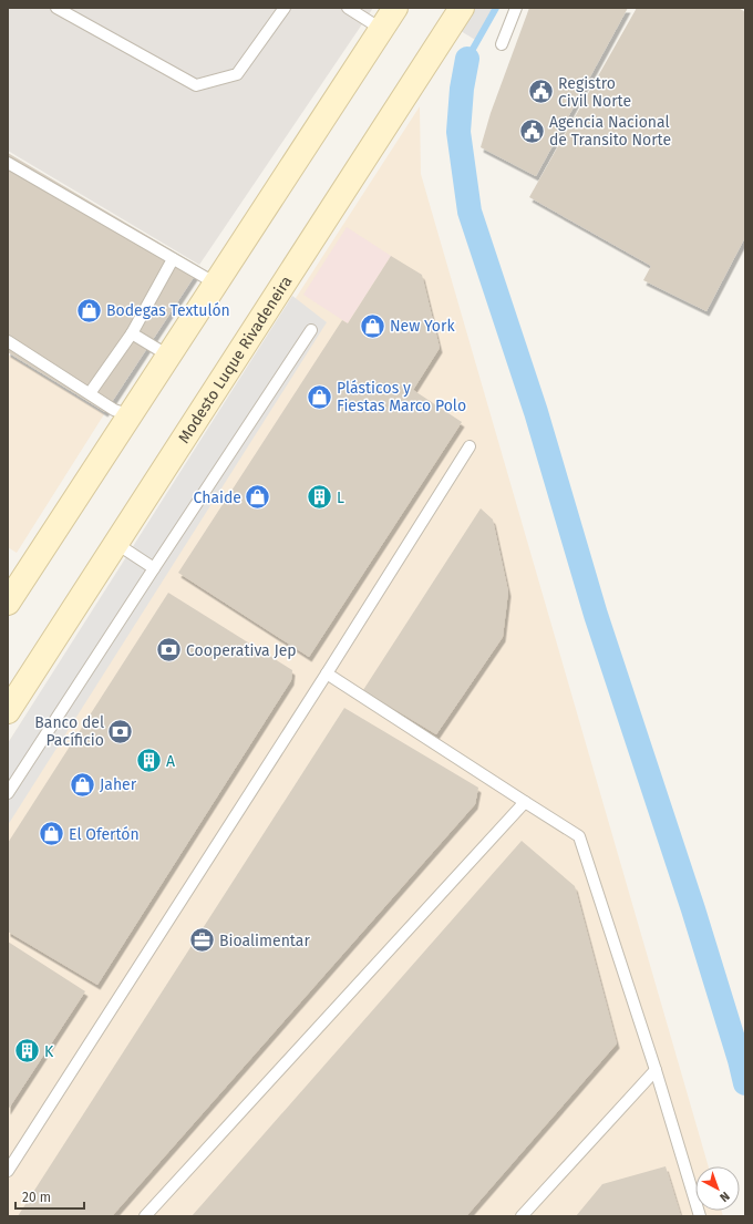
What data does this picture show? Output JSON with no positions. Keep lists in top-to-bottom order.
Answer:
{
  "streets": {
    "street": ["Modesto Luque Rivadeneira"]
  },
  "places": {
    "public building": ["Registro Civil Norte", "Agencia Nacional de Transito Norte"],
    "shop": [
      "Bodegas Textulón",
      "New York",
      "Plásticos y Fiestas Marco Polo",
      "Chaide",
      "Jaher",
      "El Ofertón"
    ],
    "building": ["L", "A", "K"],
    "bank": ["Cooperativa Jep", "Banco del Pacíficio"],
    "office": ["Bioalimentar"]
  },
  "scale_bar": "20 m",
  "north": "bottom right"
}
